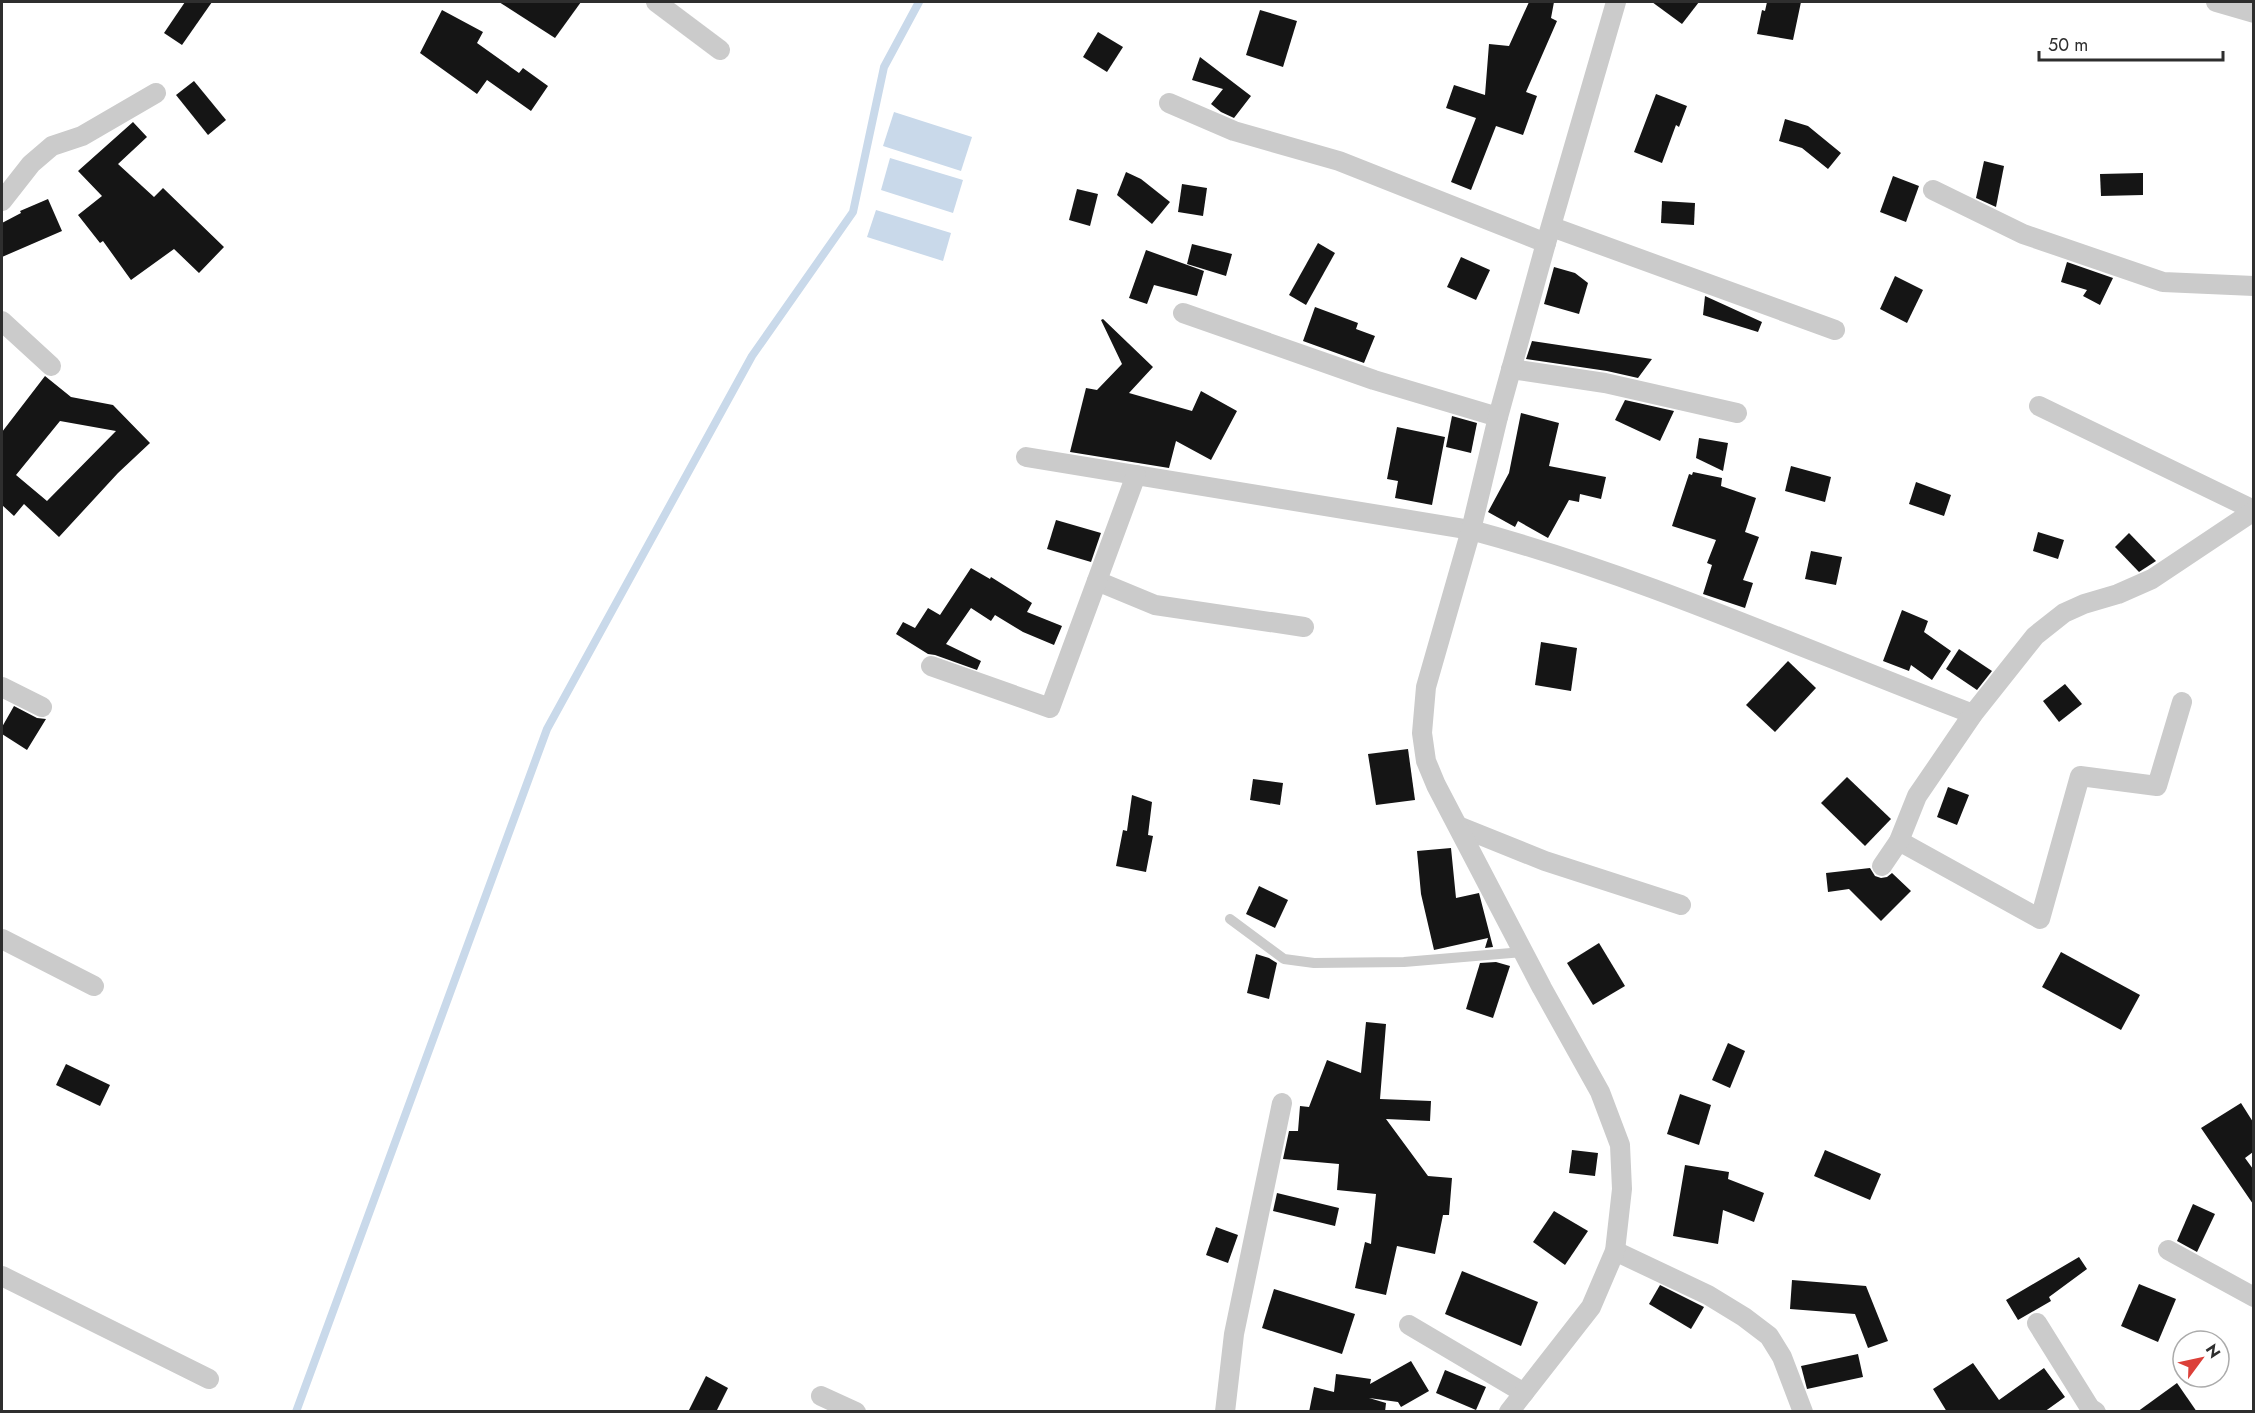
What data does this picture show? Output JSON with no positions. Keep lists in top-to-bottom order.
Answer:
{
  "scale_bar": "50 m",
  "north": "top right"
}
